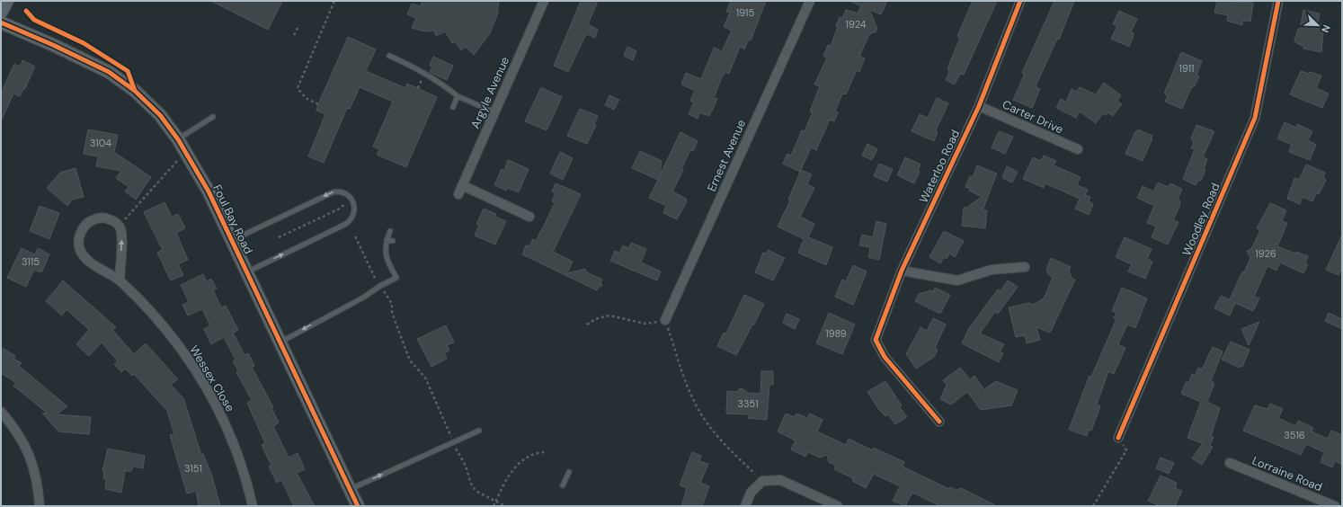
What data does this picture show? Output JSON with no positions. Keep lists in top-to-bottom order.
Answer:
{
  "streets": {
    "main road": ["Foul Bay Road"],
    "street": [
      "Argyle Avenue",
      "Carter Drive",
      "Ernest Avenue",
      "Waterloo Road",
      "Woodley Road",
      "Wessex Close",
      "Lorraine Road"
    ]
  },
  "crossings": [
    ["Carter Drive", "Waterloo Road"]
  ],
  "house_numbers": [
    "1915",
    "1924",
    "1911",
    "3104",
    "1926",
    "3115",
    "1989",
    "3351",
    "3516",
    "3151"
  ],
  "north": "bottom right"
}
